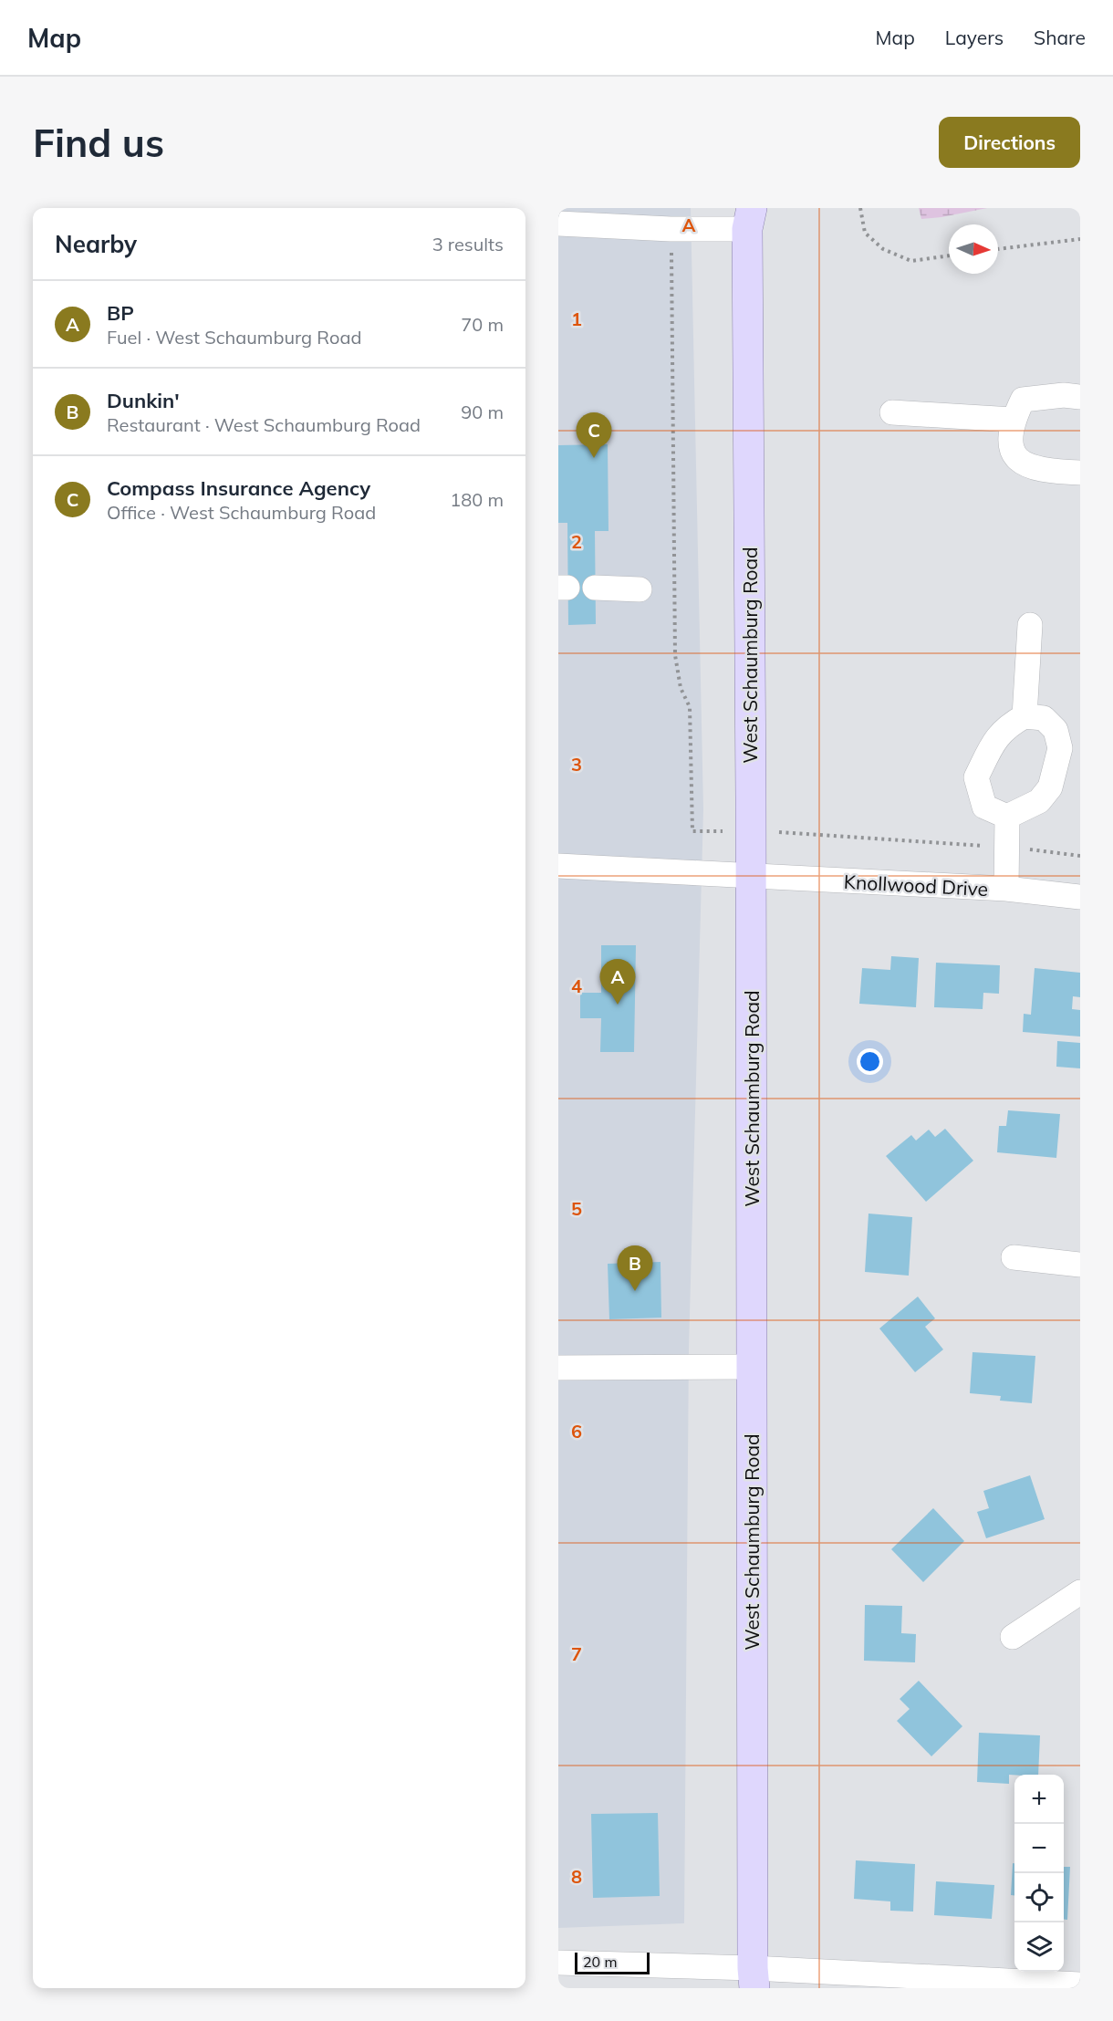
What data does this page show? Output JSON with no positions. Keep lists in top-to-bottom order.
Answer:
{
  "streets": {
    "main road": ["West Schaumburg Road"],
    "street": ["Knollwood Drive"]
  },
  "crossings": [
    ["West Schaumburg Road", "Knollwood Drive"]
  ],
  "scale_bar": "20 m",
  "north": "right",
  "page": {
    "header": "Map",
    "nav": ["Map", "Layers", "Share"],
    "buttons": "Directions",
    "title": "Find us",
    "heading": ["Nearby", "3 results"],
    "list": [
      {
        "mark": "A",
        "name": "BP",
        "note": "Fuel · West Schaumburg Road",
        "value": "70 m"
      },
      {
        "mark": "B",
        "name": "Dunkin'",
        "note": "Restaurant · West Schaumburg Road",
        "value": "90 m"
      },
      {
        "mark": "C",
        "name": "Compass Insurance Agency",
        "note": "Office · West Schaumburg Road",
        "value": "180 m"
      }
    ],
    "pins": ["C", "A", "B"],
    "map_buttons": ["+", "−"],
    "scale": "20 m"
  },
  "grid": {
    "columns": ["A"],
    "rows": [
      "1",
      "2",
      "3",
      "4",
      "5",
      "6",
      "7",
      "8"
    ]
  }
}
